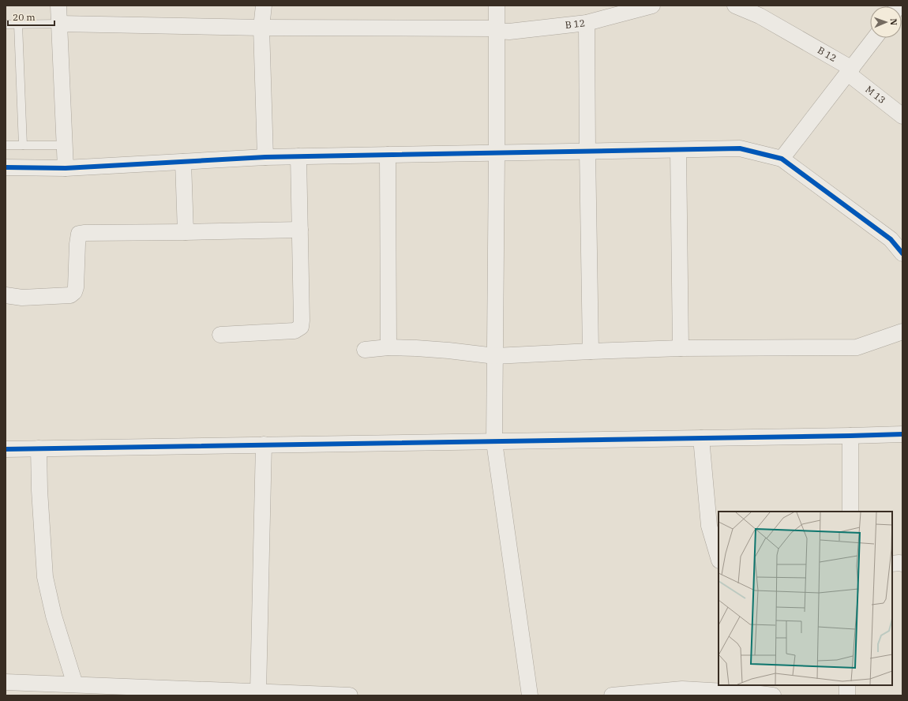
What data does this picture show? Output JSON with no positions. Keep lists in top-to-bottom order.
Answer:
{
  "streets": {
    "street": ["B 12", "M 13"]
  },
  "crossings": [
    ["B 12", "M 13"]
  ],
  "scale_bar": "20 m",
  "north": "right"
}
